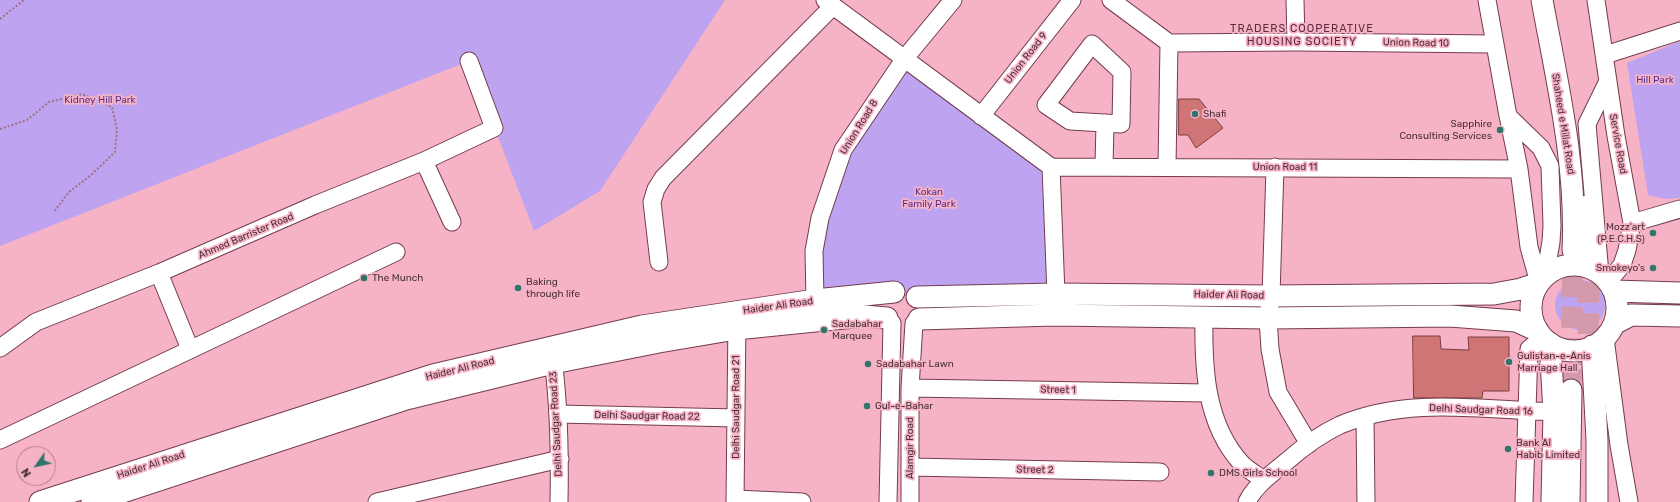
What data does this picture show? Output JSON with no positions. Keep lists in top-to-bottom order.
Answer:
{
  "streets": {
    "main road": ["Shaheed e Millat Road", "Haider Ali Road"],
    "street": [
      "Union Road 10",
      "Union Road 9",
      "Union Road 8",
      "Service Road",
      "Union Road 11",
      "Ahmed Barrister Road",
      "Street 1",
      "Delhi Saudgar Road 21",
      "Delhi Saudgar Road 16",
      "Delhi Saudgar Road 22",
      "Delhi Saudgar Road 23",
      "Alamgir Road",
      "Street 2"
    ]
  },
  "crossings": [
    ["Union Road 8", "Haider Ali Road"],
    ["Service Road", "Haider Ali Road"],
    ["Haider Ali Road", "Delhi Saudgar Road 21"],
    ["Haider Ali Road", "Delhi Saudgar Road 23"],
    ["Haider Ali Road", "Alamgir Road"],
    ["Street 1", "Alamgir Road"],
    ["Delhi Saudgar Road 21", "Delhi Saudgar Road 22"],
    ["Delhi Saudgar Road 22", "Delhi Saudgar Road 23"],
    ["Alamgir Road", "Street 2"]
  ],
  "districts": ["TRADERS COOPERATIVE HOUSING SOCIETY"],
  "parks": ["Hill Park", "Kidney Hill Park", "Kokan Family Park"],
  "places": [
    "Shafi",
    "Sapphire Consulting Services",
    "Mozz'art (P.E.C.H.S)",
    "Smokeyo's",
    "The Munch",
    "Baking through life",
    "Sadabahar Marquee",
    "Gulistan-e-Anis Marriage Hall",
    "Sadabahar Lawn",
    "Gul-e-Bahar",
    "Bank Al Habib Limited",
    "DMS Girls School"
  ],
  "north": "bottom left"
}
